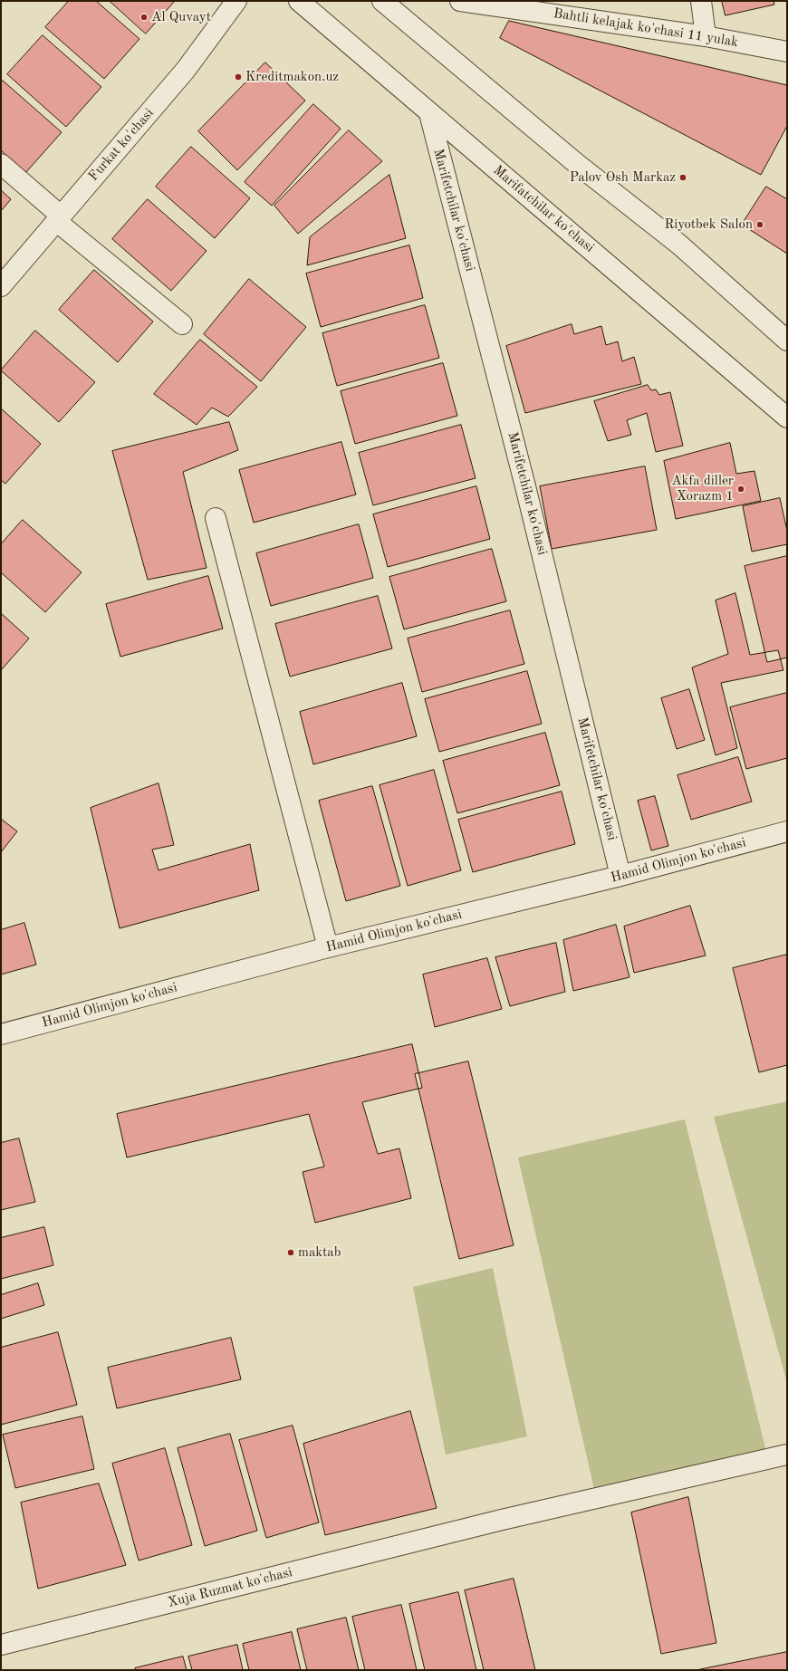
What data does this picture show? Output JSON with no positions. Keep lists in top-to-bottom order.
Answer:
{
  "streets": {
    "street": [
      "Bahtli kelajak ko'chasi 11 yulak",
      "Furkat ko'chasi",
      "Marifatchilar ko'chasi",
      "Marifetchilar ko'chasi",
      "Hamid Olimjon ko'chasi",
      "Xuja Ruzmat ko'chasi"
    ]
  },
  "crossings": [
    ["Marifatchilar ko'chasi", "Marifetchilar ko'chasi"],
    ["Marifetchilar ko'chasi", "Hamid Olimjon ko'chasi"]
  ],
  "places": [
    "Al Quvayt",
    "Kreditmakon.uz",
    "Palov Osh Markaz",
    "Riyotbek Salon",
    "Akfa diller Xorazm 1",
    "maktab"
  ]
}
